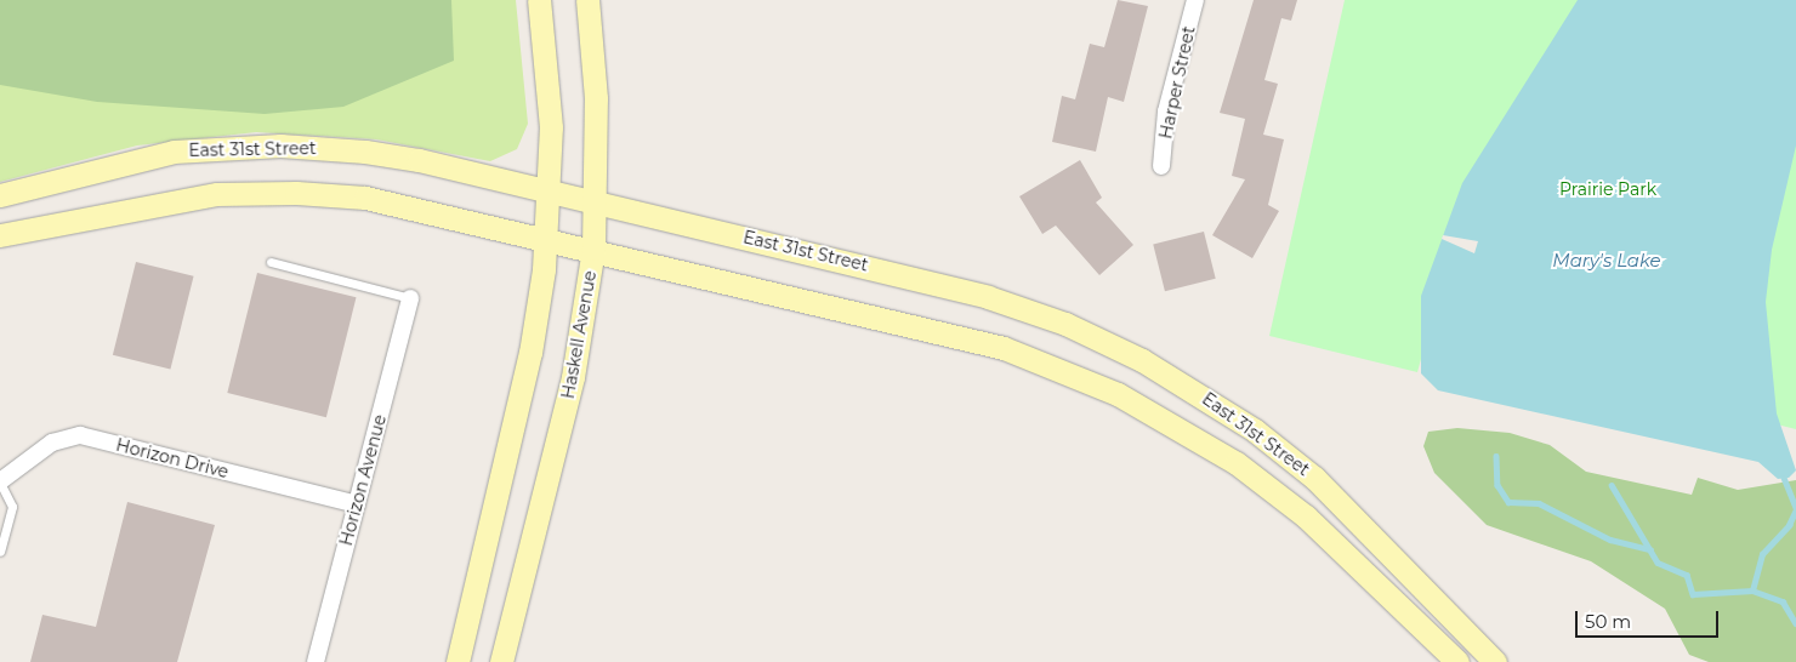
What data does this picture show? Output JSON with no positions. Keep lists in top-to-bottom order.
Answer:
{
  "streets": {
    "main road": ["East 31st Street", "Haskell Avenue"],
    "street": ["Harper Street", "Horizon Drive", "Horizon Avenue"]
  },
  "crossings": [
    ["East 31st Street", "Haskell Avenue"],
    ["Horizon Drive", "Horizon Avenue"]
  ],
  "water": ["Mary's Lake"],
  "parks": ["Prairie Park"],
  "scale_bar": "50 m"
}
